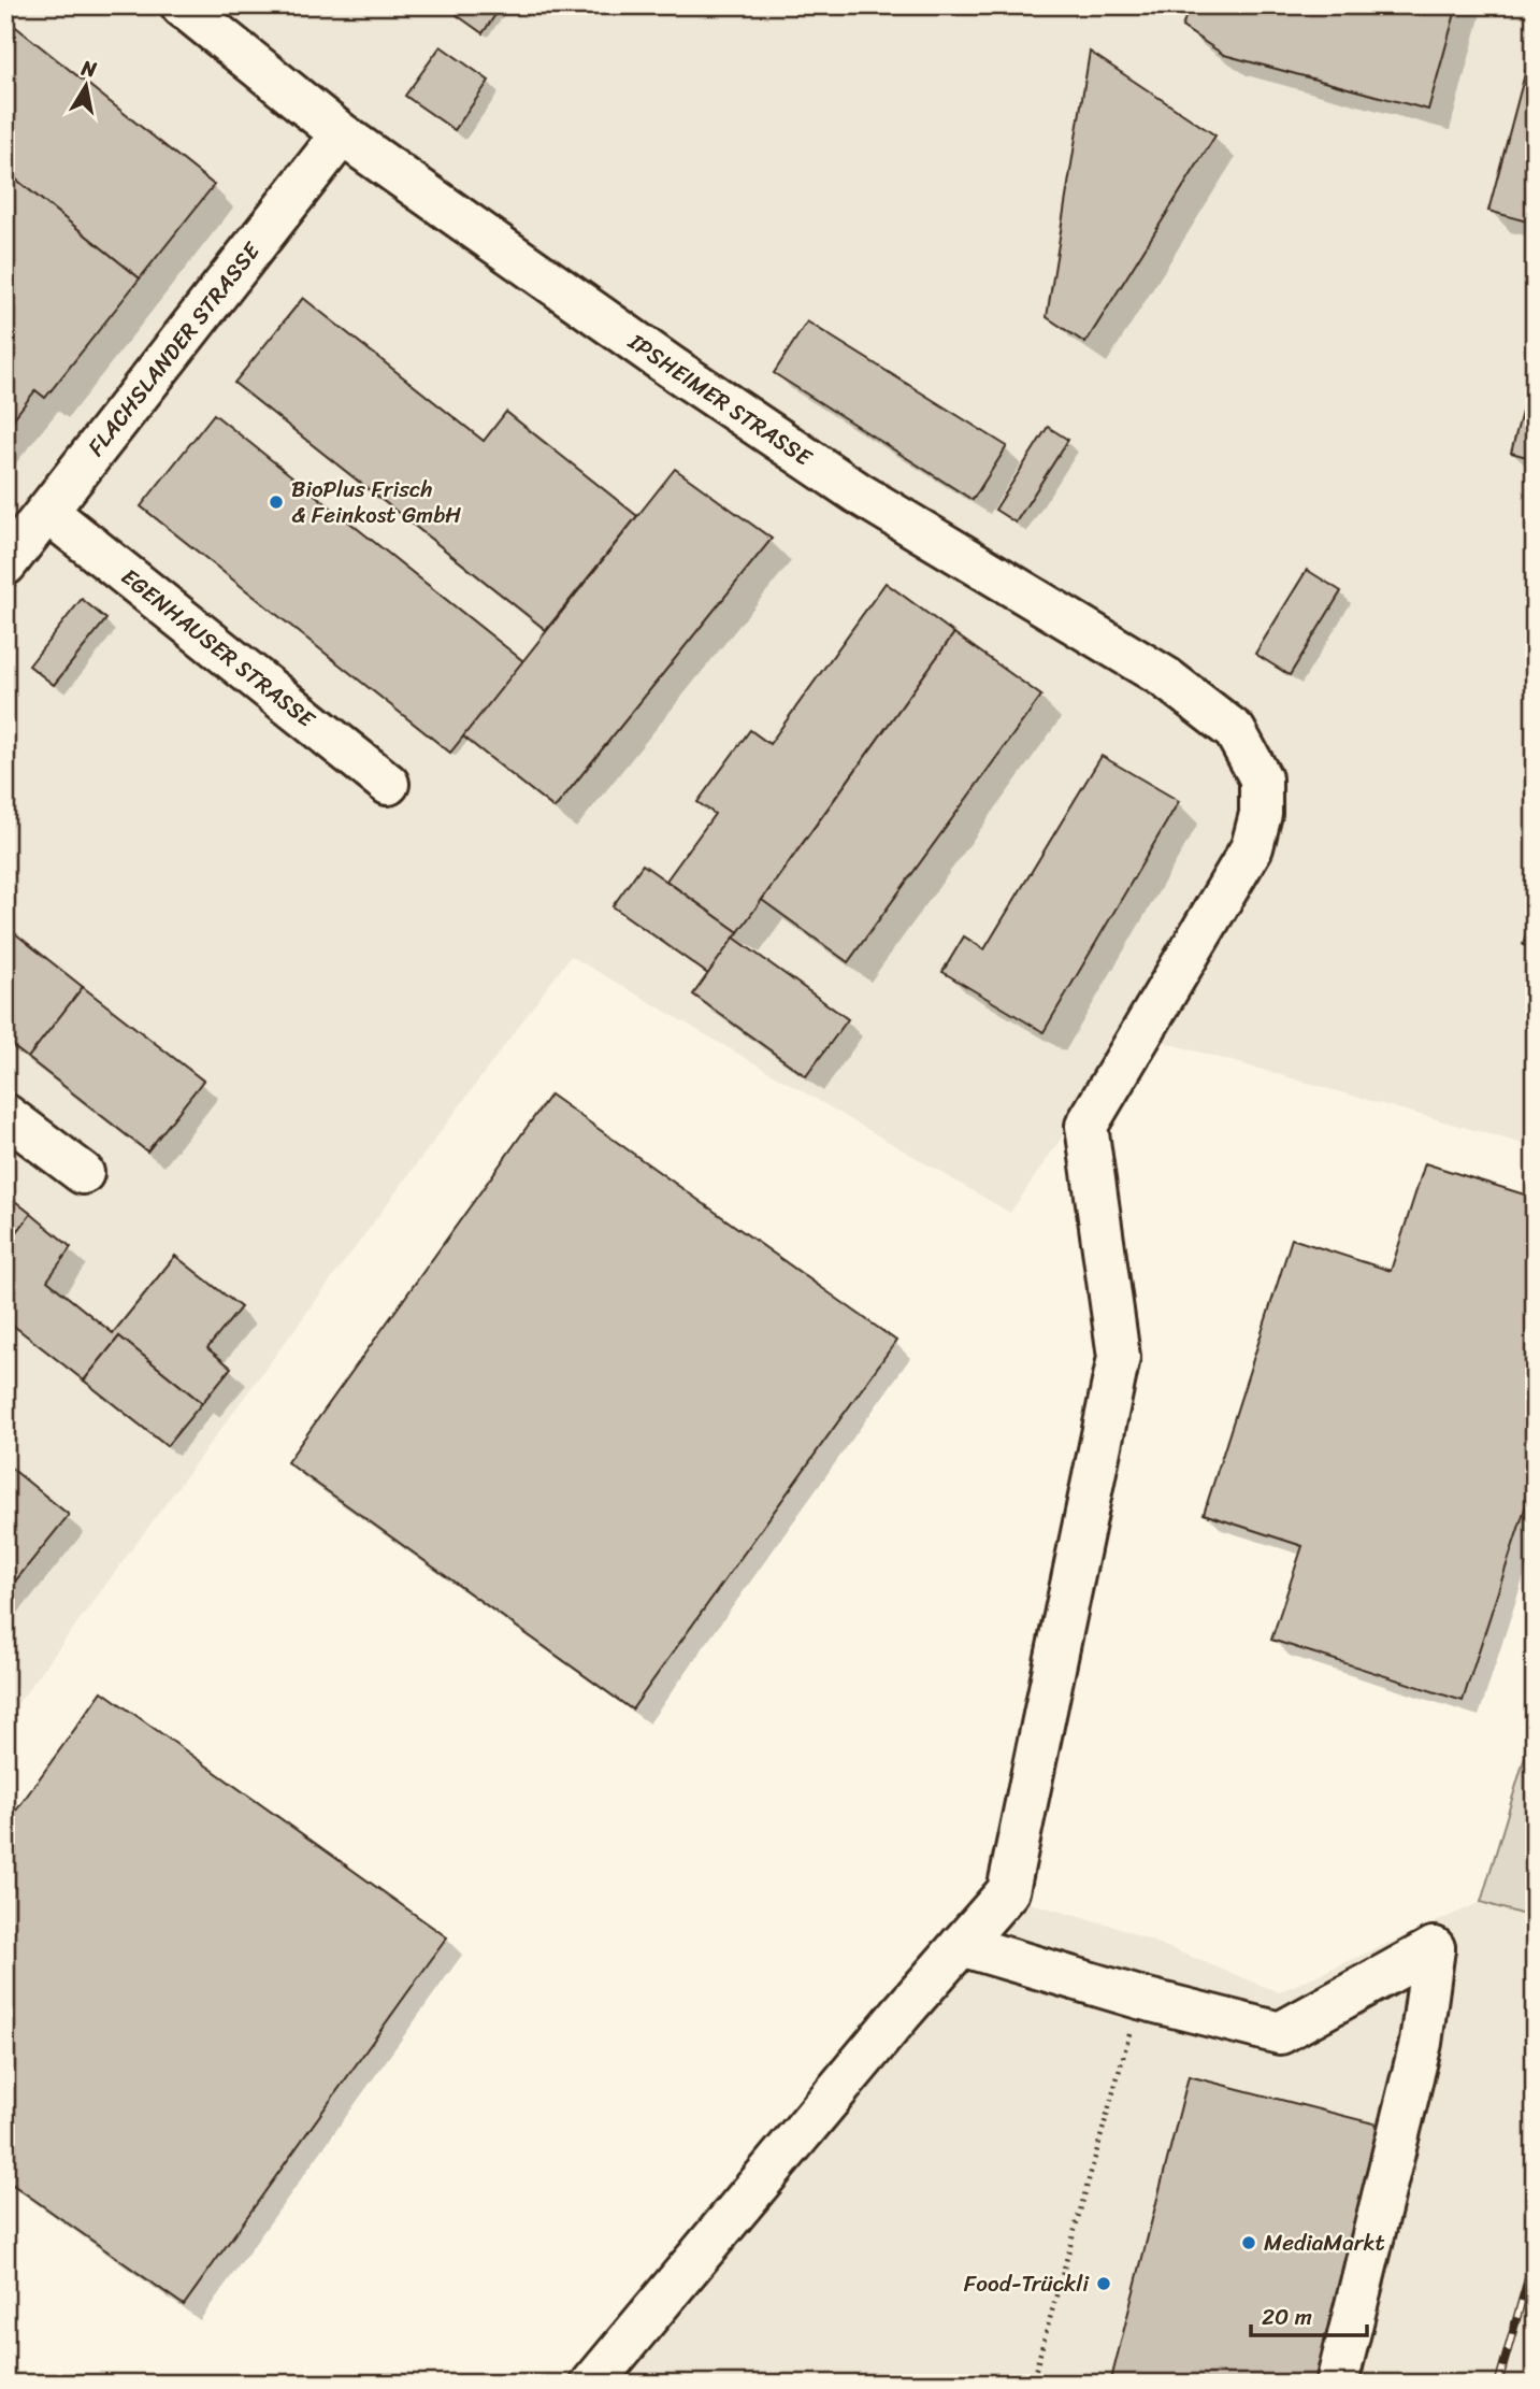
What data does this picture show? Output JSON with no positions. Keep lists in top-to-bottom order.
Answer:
{
  "streets": {
    "street": ["FLACHSLANDER STRASSE", "IPSHEIMER STRASSE", "EGENHAUSER STRASSE"]
  },
  "crossings": [
    ["FLACHSLANDER STRASSE", "IPSHEIMER STRASSE"],
    ["FLACHSLANDER STRASSE", "EGENHAUSER STRASSE"]
  ],
  "places": ["BioPlus Frisch & Feinkost GmbH", "MediaMarkt", "Food-Trückli"],
  "scale_bar": "20 m",
  "north": "top"
}
